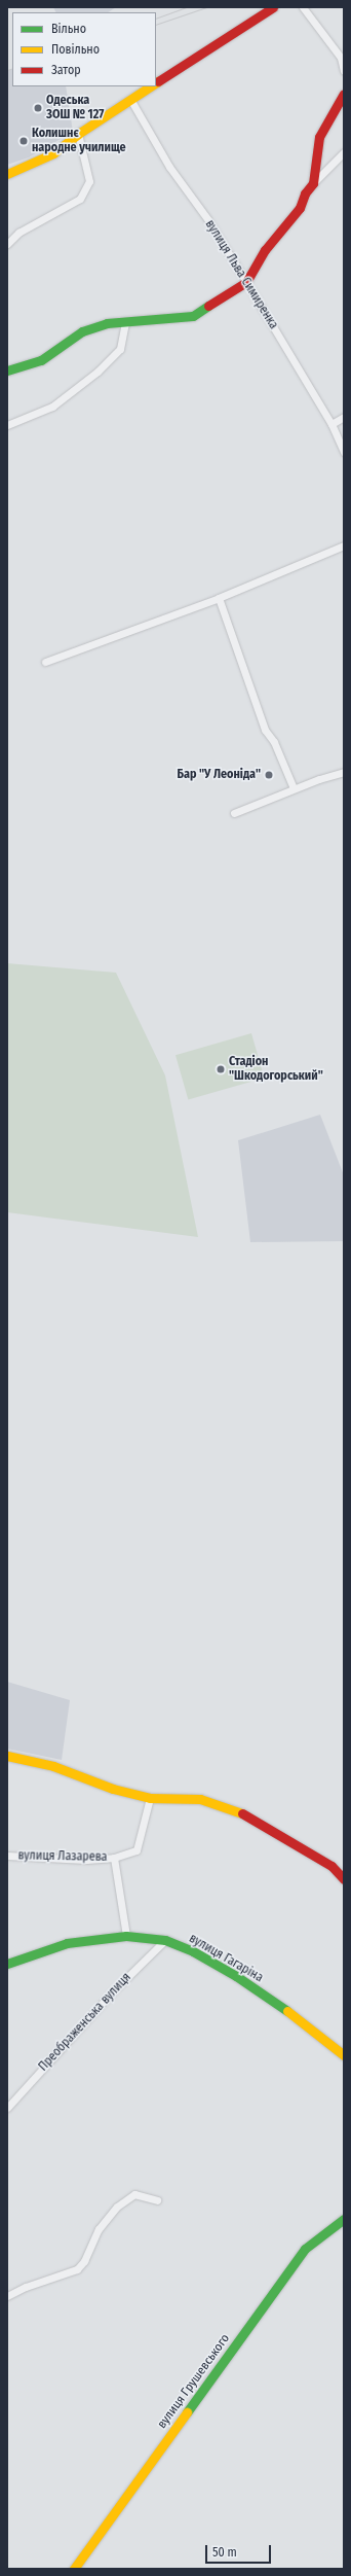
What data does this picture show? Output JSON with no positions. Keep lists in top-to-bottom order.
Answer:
{
  "streets": {
    "street": [
      "вулиця Льва Симиренка",
      "вулиця Лазарева",
      "вулиця Гагаріна",
      "Преображенська вулиця",
      "вулиця Грушевського"
    ]
  },
  "crossings": [
    ["вулиця Гагаріна", "Преображенська вулиця"]
  ],
  "places": [
    "Одеська ЗОШ № 127",
    "Колишнє народне училище",
    "Бар \"У Леоніда\"",
    "Стадіон \"Шкодогорський\""
  ],
  "legend": ["Вільно", "Повільно", "Затор"],
  "scale_bar": "50 m"
}
